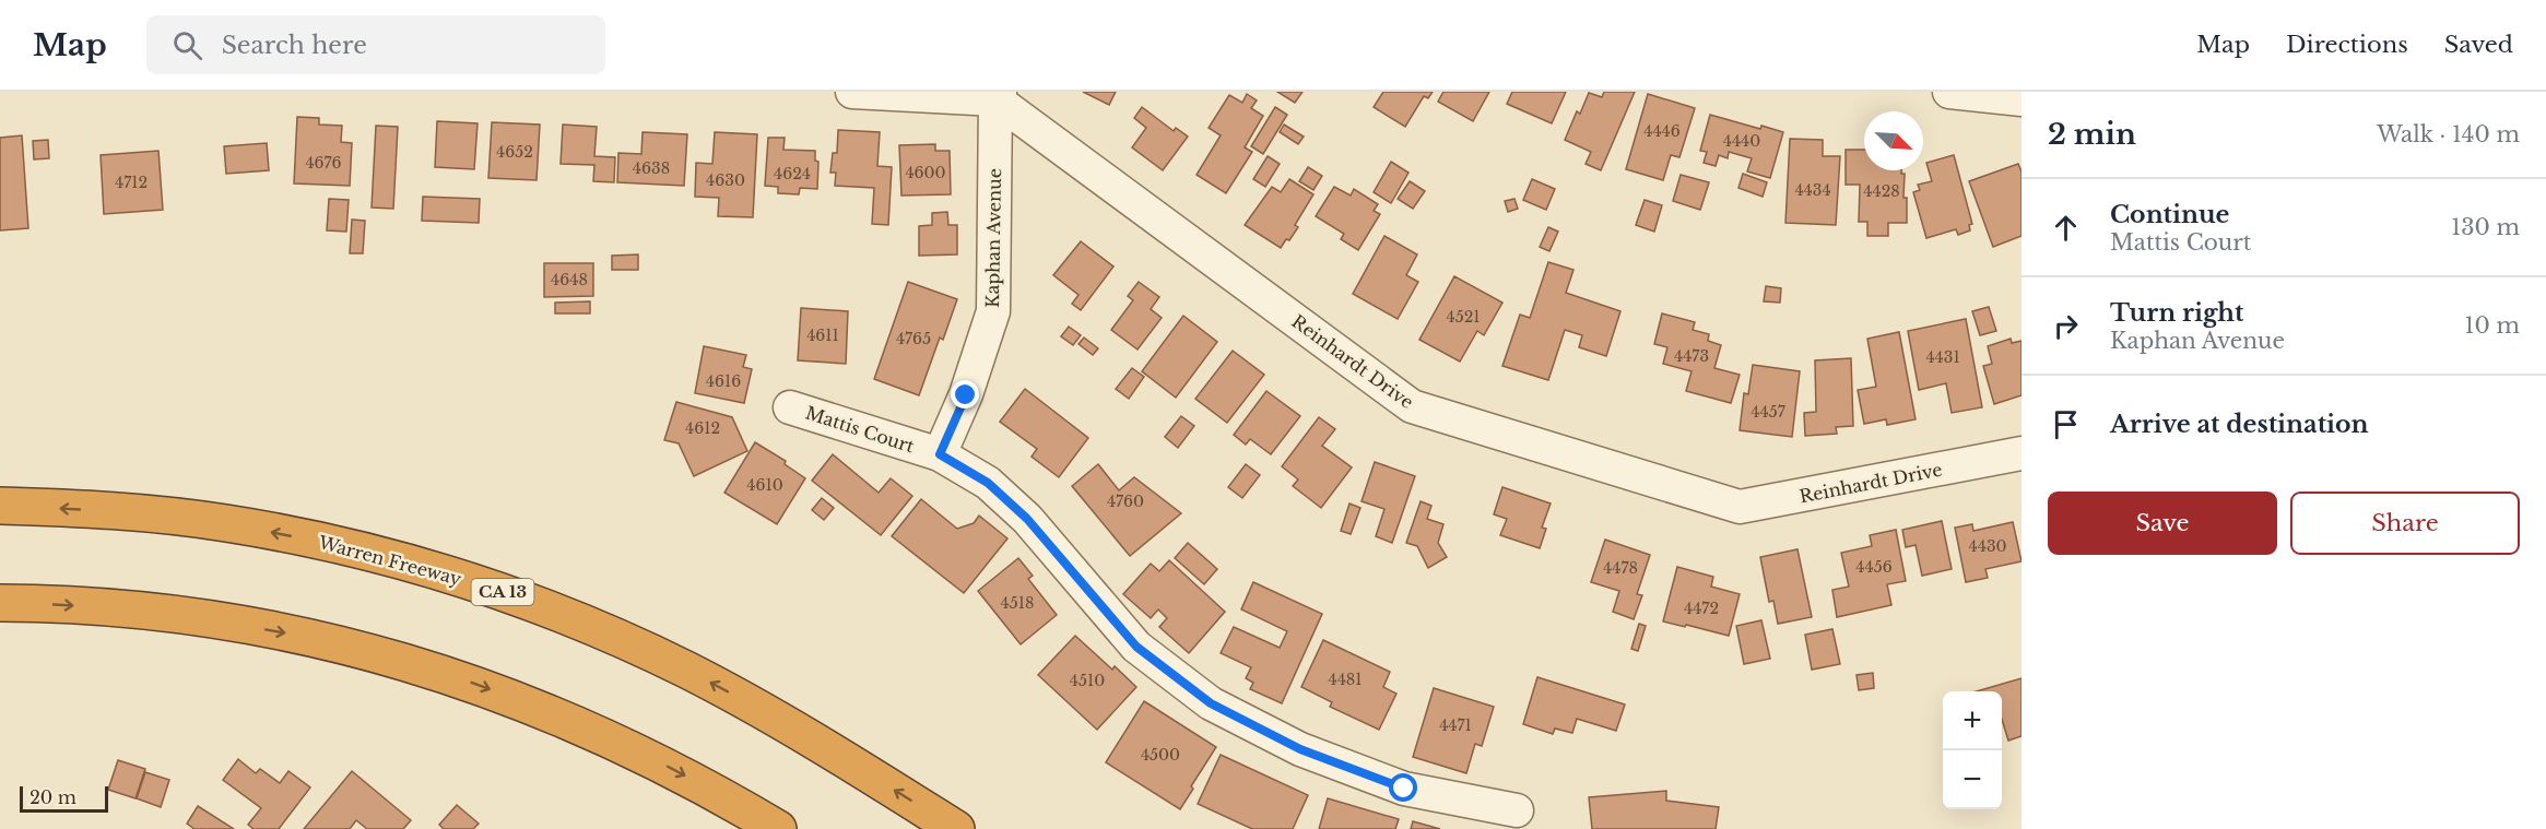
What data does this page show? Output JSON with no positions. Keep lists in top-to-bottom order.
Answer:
{
  "streets": {
    "highway": ["Warren Freeway", "CA 13"],
    "street": ["Kaphan Avenue", "Reinhardt Drive", "Mattis Court"]
  },
  "crossings": [
    ["Kaphan Avenue", "Reinhardt Drive"],
    ["Kaphan Avenue", "Mattis Court"]
  ],
  "house_numbers": [
    "4446",
    "4440",
    "4652",
    "4676",
    "4638",
    "4600",
    "4624",
    "4630",
    "4712",
    "4434",
    "4428",
    "4648",
    "4521",
    "4611",
    "4765",
    "4473",
    "4431",
    "4616",
    "4457",
    "4612",
    "4610",
    "4760",
    "4430",
    "4456",
    "4478",
    "4518",
    "4472",
    "4481",
    "4510",
    "4471",
    "4500"
  ],
  "scale_bar": "20 m",
  "north": "bottom right",
  "page": {
    "header": "Map",
    "search": "Search here",
    "nav": ["Map", "Directions", "Saved"],
    "heading": ["2 min", "Walk · 140 m"],
    "list": [
      ["Continue", "Mattis Court", "130 m"],
      ["Turn right", "Kaphan Avenue", "10 m"],
      "Arrive at destination"
    ],
    "buttons": ["Save", "Share"],
    "map_buttons": ["+", "−"],
    "scale": "20 m"
  }
}
